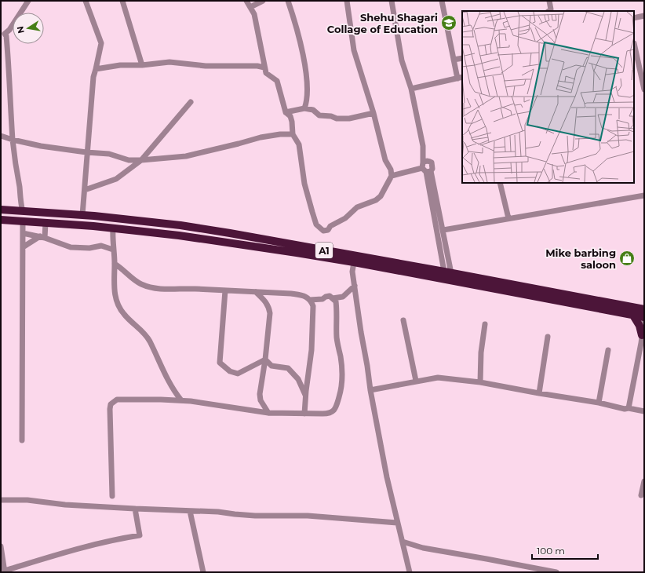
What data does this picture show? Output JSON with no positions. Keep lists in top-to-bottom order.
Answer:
{
  "streets": {
    "highway": ["A1"]
  },
  "places": {
    "school or university": ["Shehu Shagari Collage of Education"],
    "shop": ["Mike barbing saloon"]
  },
  "scale_bar": "100 m",
  "north": "left"
}
